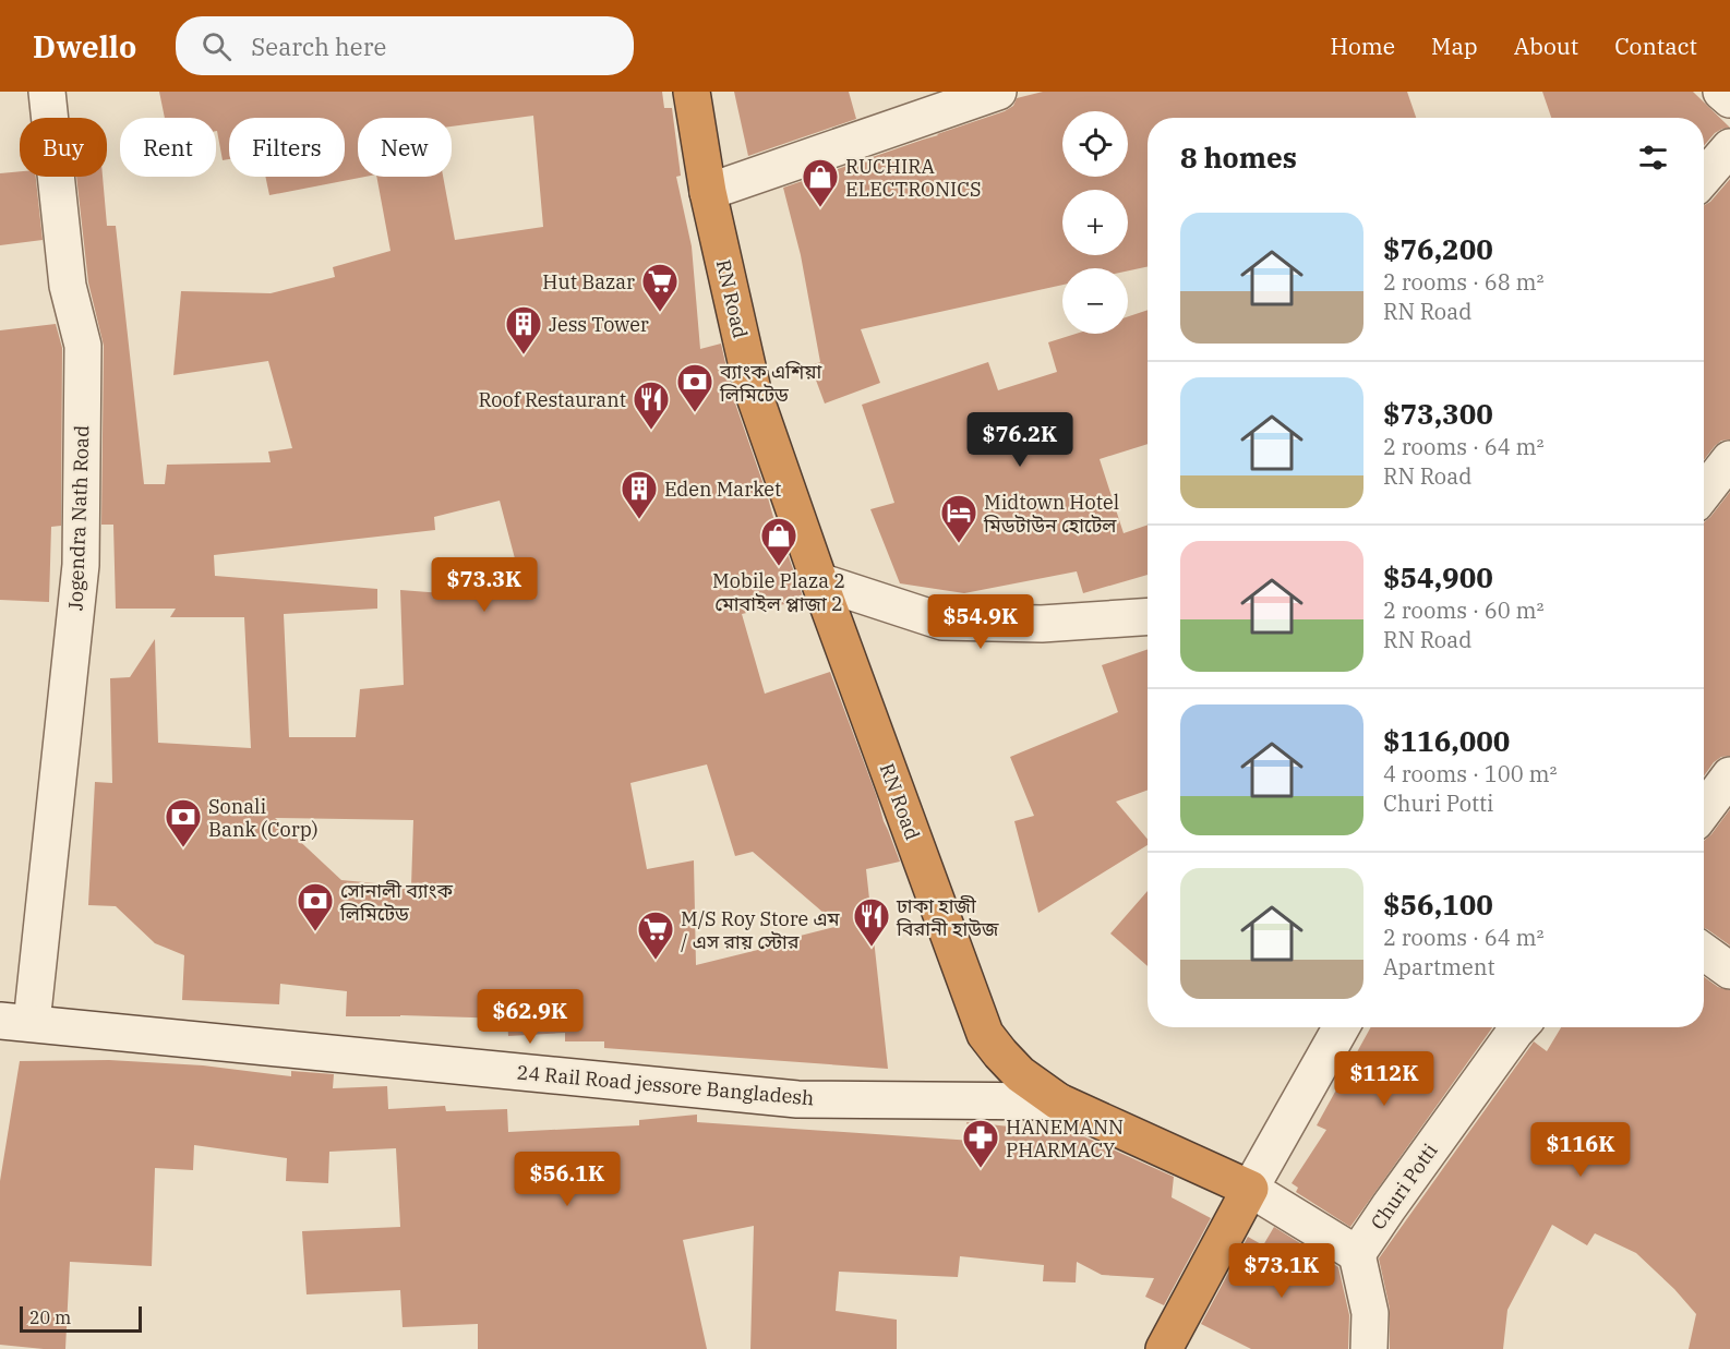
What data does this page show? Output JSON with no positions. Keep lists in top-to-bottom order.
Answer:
{
  "streets": {
    "highway": ["RN Road"],
    "street": ["Jogendra Nath Road", "24 Rail Road jessore Bangladesh", "Churi Potti"]
  },
  "crossings": [
    ["RN Road", "24 Rail Road jessore Bangladesh"],
    ["Jogendra Nath Road", "24 Rail Road jessore Bangladesh"]
  ],
  "places": {
    "shop": ["RUCHIRA ELECTRONICS", "Mobile Plaza 2 মোবাইল প্লাজা 2"],
    "supermarket": ["Hut Bazar", "M/S Roy Store এম / এস রায় স্টোর"],
    "building": ["Jess Tower", "Eden Market"],
    "bank": ["ব্যাংক এশিয়া লিমিটেড", "Sonali Bank (Corp)", "সোনালী ব্যাংক লিমিটেড"],
    "restaurant": ["Roof Restaurant", "ঢাকা হাজী বিরানী হাউজ"],
    "hotel": ["Midtown Hotel মিডটাউন হোটেল"],
    "pharmacy": ["HANEMANN PHARMACY"]
  },
  "scale_bar": "20 m",
  "page": {
    "header": "Dwello",
    "search": "Search here",
    "nav": [
      "Home",
      "Map",
      "About",
      "Contact"
    ],
    "map_buttons": ["+", "−"],
    "chip": [
      "Buy",
      "Rent",
      "Filters",
      "New"
    ],
    "heading": "8 homes",
    "list": [
      {
        "name": "$76,200",
        "note": "2 rooms · 68 m² · RN Road"
      },
      {
        "name": "$73,300",
        "note": "2 rooms · 64 m² · RN Road"
      },
      {
        "name": "$54,900",
        "note": "2 rooms · 60 m² · RN Road"
      },
      {
        "name": "$116,000",
        "note": "4 rooms · 100 m² · Churi Potti"
      },
      {
        "name": "$56,100",
        "note": "2 rooms · 64 m² · Apartment"
      }
    ],
    "price": [
      "$76.2K",
      "$73.3K",
      "$54.9K",
      "$62.9K",
      "$112K",
      "$116K",
      "$56.1K",
      "$73.1K"
    ],
    "scale": "20 m"
  }
}
